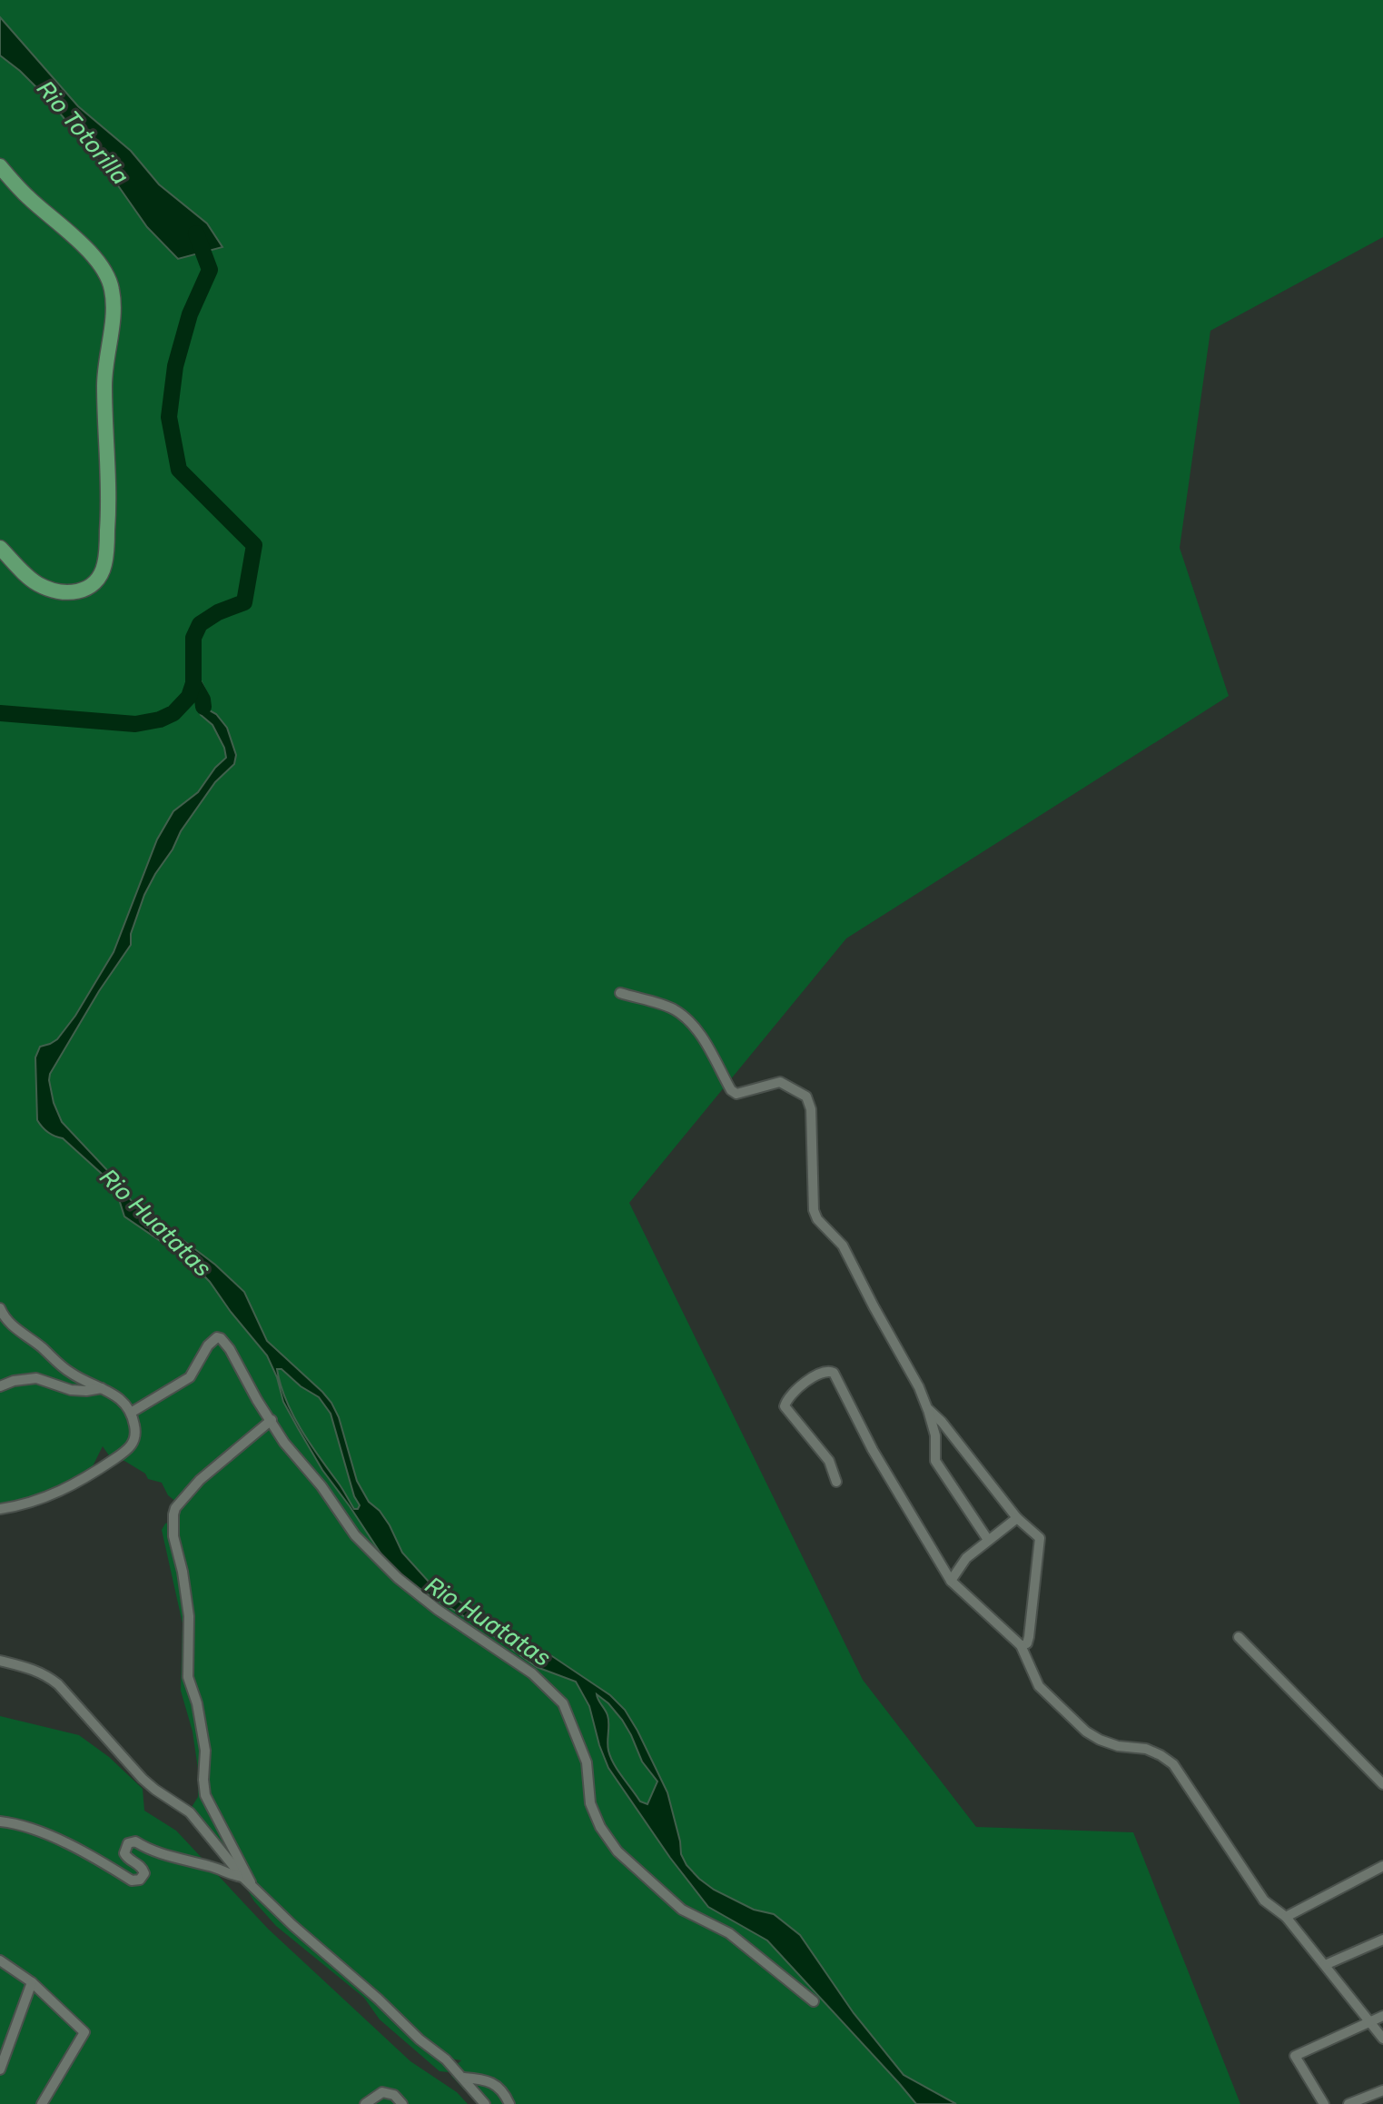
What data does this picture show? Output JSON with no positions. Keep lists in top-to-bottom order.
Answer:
{
  "water": ["Rio Totorilla", "Rio Huatatas"]
}
